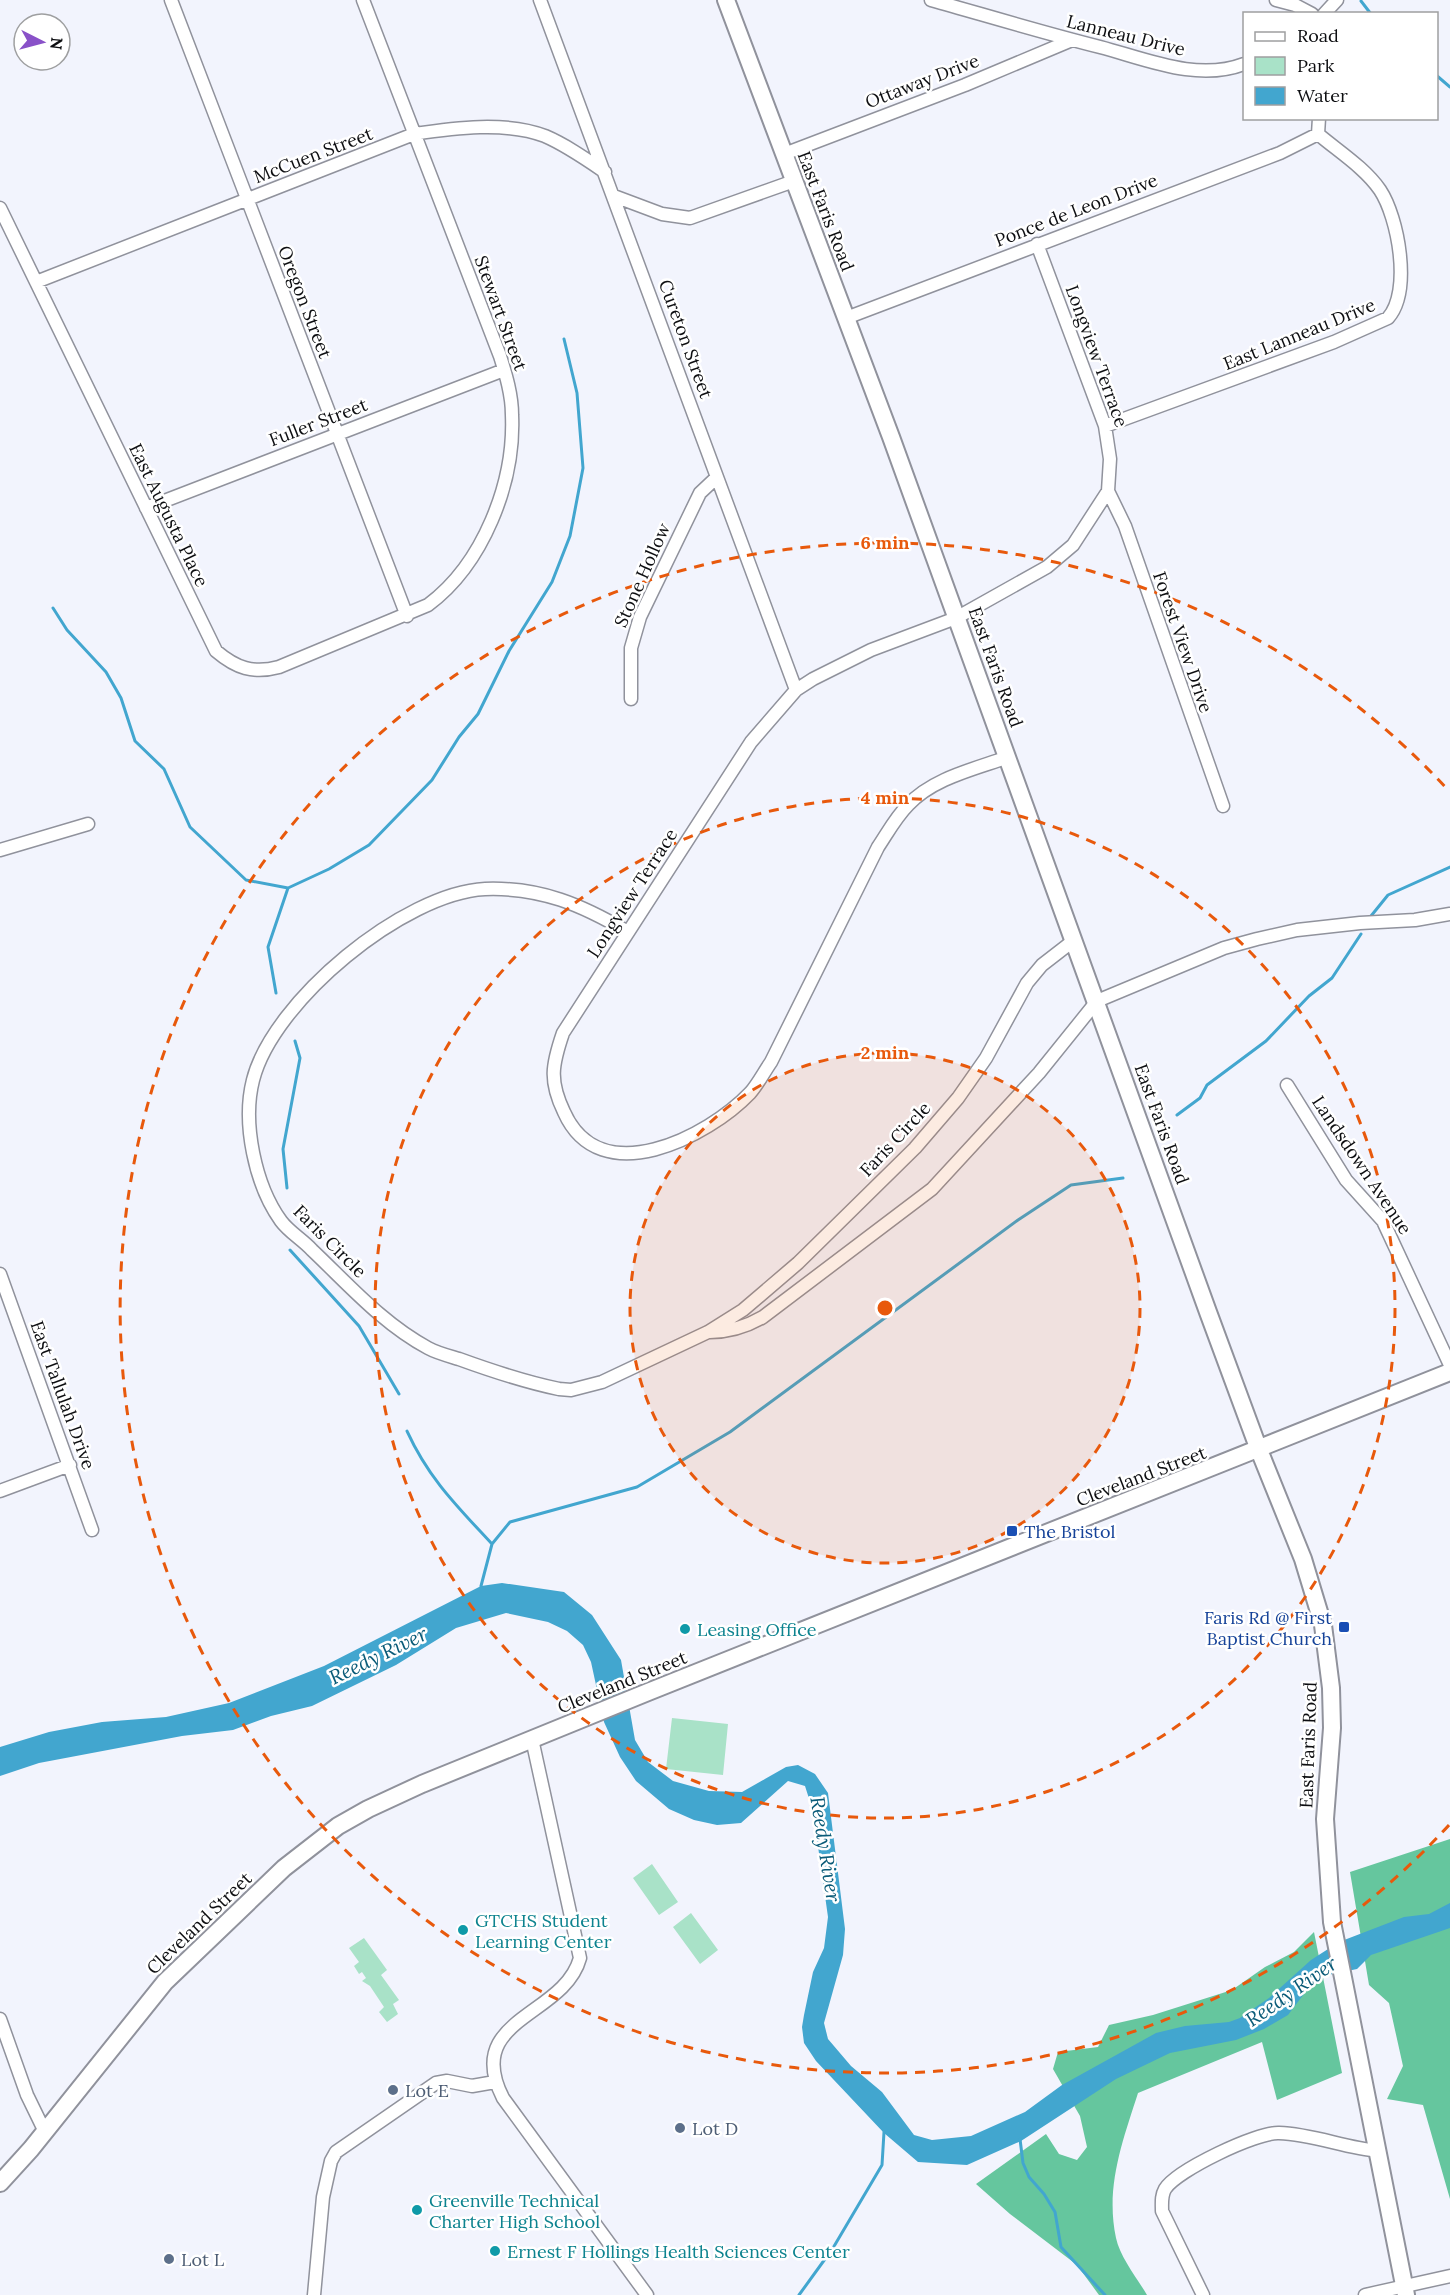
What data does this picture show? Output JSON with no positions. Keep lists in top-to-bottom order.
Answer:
{
  "streets": {
    "main road": ["East Faris Road", "Cleveland Street"],
    "street": [
      "Lanneau Drive",
      "Ottaway Drive",
      "McCuen Street",
      "Ponce de Leon Drive",
      "Oregon Street",
      "Stewart Street",
      "East Lanneau Drive",
      "Cureton Street",
      "Longview Terrace",
      "Fuller Street",
      "East Augusta Place",
      "Stone Hollow",
      "Forest View Drive",
      "Faris Circle",
      "Landsdown Avenue",
      "East Tallulah Drive"
    ]
  },
  "crossings": [
    ["Lanneau Drive", "Ottaway Drive"],
    ["Ottaway Drive", "East Faris Road"],
    ["McCuen Street", "Oregon Street"],
    ["McCuen Street", "Stewart Street"],
    ["McCuen Street", "Cureton Street"],
    ["McCuen Street", "East Augusta Place"],
    ["Ponce de Leon Drive", "East Faris Road"],
    ["Ponce de Leon Drive", "East Lanneau Drive"],
    ["Ponce de Leon Drive", "Longview Terrace"],
    ["East Faris Road", "Longview Terrace"],
    ["East Faris Road", "Faris Circle"],
    ["East Faris Road", "Cleveland Street"],
    ["Oregon Street", "Stewart Street"],
    ["Oregon Street", "Fuller Street"],
    ["Oregon Street", "East Augusta Place"],
    ["Stewart Street", "Fuller Street"],
    ["Stewart Street", "East Augusta Place"],
    ["East Lanneau Drive", "Longview Terrace"],
    ["Cureton Street", "Longview Terrace"],
    ["Cureton Street", "Stone Hollow"],
    ["Longview Terrace", "Forest View Drive"],
    ["Longview Terrace", "Faris Circle"],
    ["Fuller Street", "East Augusta Place"]
  ],
  "water": ["Reedy River"],
  "places": {
    "transit": ["The Bristol", "Faris Rd @ First Baptist Church"],
    "other": [
      "Leasing Office",
      "GTCHS Student Learning Center",
      "Lot E",
      "Lot D",
      "Greenville Technical Charter High School",
      "Ernest F Hollings Health Sciences Center",
      "Lot L"
    ]
  },
  "legend": ["Road", "Park", "Water"],
  "north": "right",
  "rings": ["6 min", "4 min", "2 min"]
}
